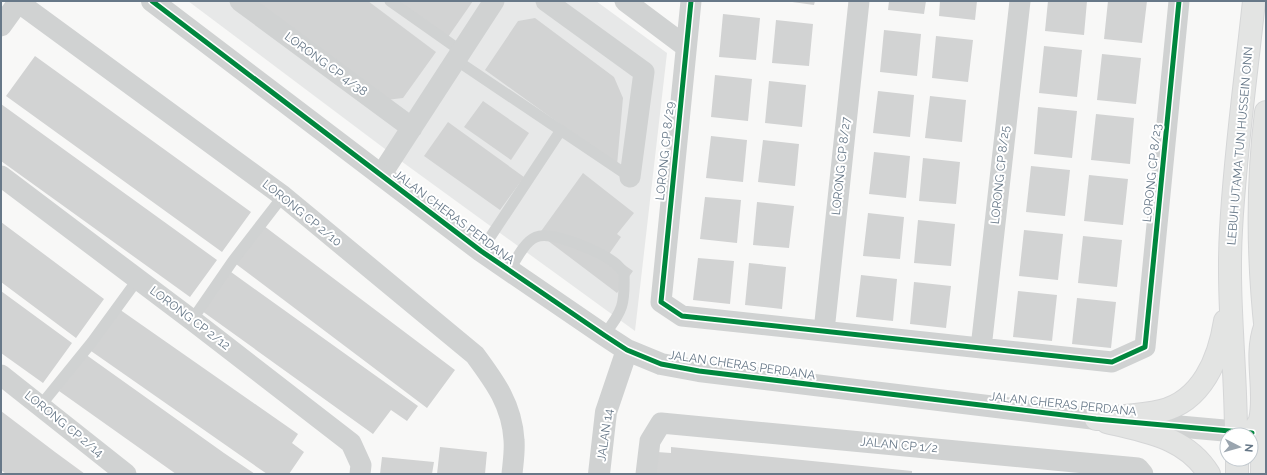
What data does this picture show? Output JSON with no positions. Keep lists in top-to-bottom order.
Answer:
{
  "streets": {
    "main road": ["LEBUH UTAMA TUN HUSSEIN ONN"],
    "street": [
      "LORONG CP 4/38",
      "LORONG CP 8/29",
      "LORONG CP 8/27",
      "LORONG CP 8/23",
      "LORONG CP 8/25",
      "LORONG CP 2/10",
      "JALAN CHERAS PERDANA",
      "LORONG CP 2/12",
      "LORONG CP 2/14",
      "JALAN 14",
      "JALAN CP 1/2"
    ]
  },
  "crossings": [
    ["LORONG CP 8/29", "LORONG CP 8/27"],
    ["LORONG CP 8/23", "LORONG CP 8/25"],
    ["JALAN CHERAS PERDANA", "JALAN 14"]
  ],
  "north": "right"
}
